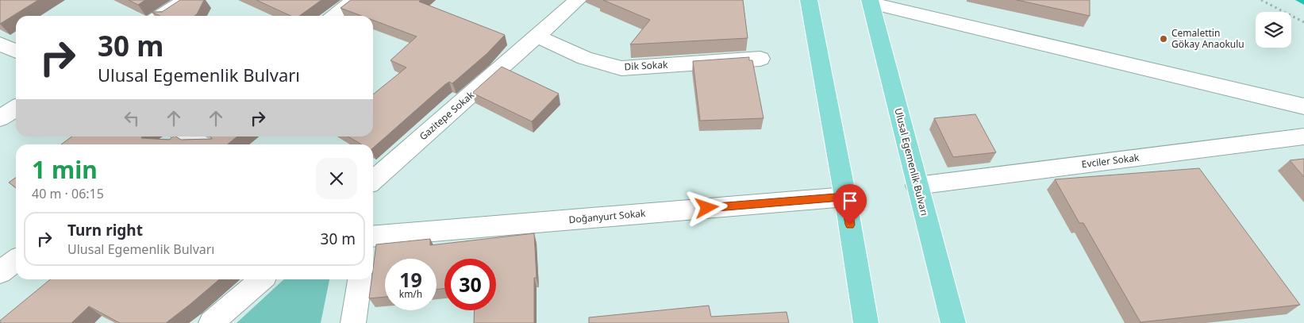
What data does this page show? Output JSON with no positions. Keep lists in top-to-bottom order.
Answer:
{
  "streets": {
    "main road": ["Ulusal Egemenlik Bulvarı"],
    "street": [
      "Dik Sokak",
      "Gazitepe Sokak",
      "Evciler Sokak",
      "Doğanyurt Sokak"
    ]
  },
  "crossings": [
    ["Dik Sokak", "Gazitepe Sokak"],
    ["Evciler Sokak", "Ulusal Egemenlik Bulvarı"]
  ],
  "places": ["Cemalettin Gökay Anaokulu"],
  "page": {
    "turn": ["30 m", "Ulusal Egemenlik Bulvarı"],
    "heading": ["1 min", "40 m · 06:15"],
    "list": [
      {
        "name": "Turn right",
        "note": "Ulusal Egemenlik Bulvarı",
        "value": "30 m"
      }
    ],
    "speed": "19 km/h",
    "limit": "30"
  }
}
